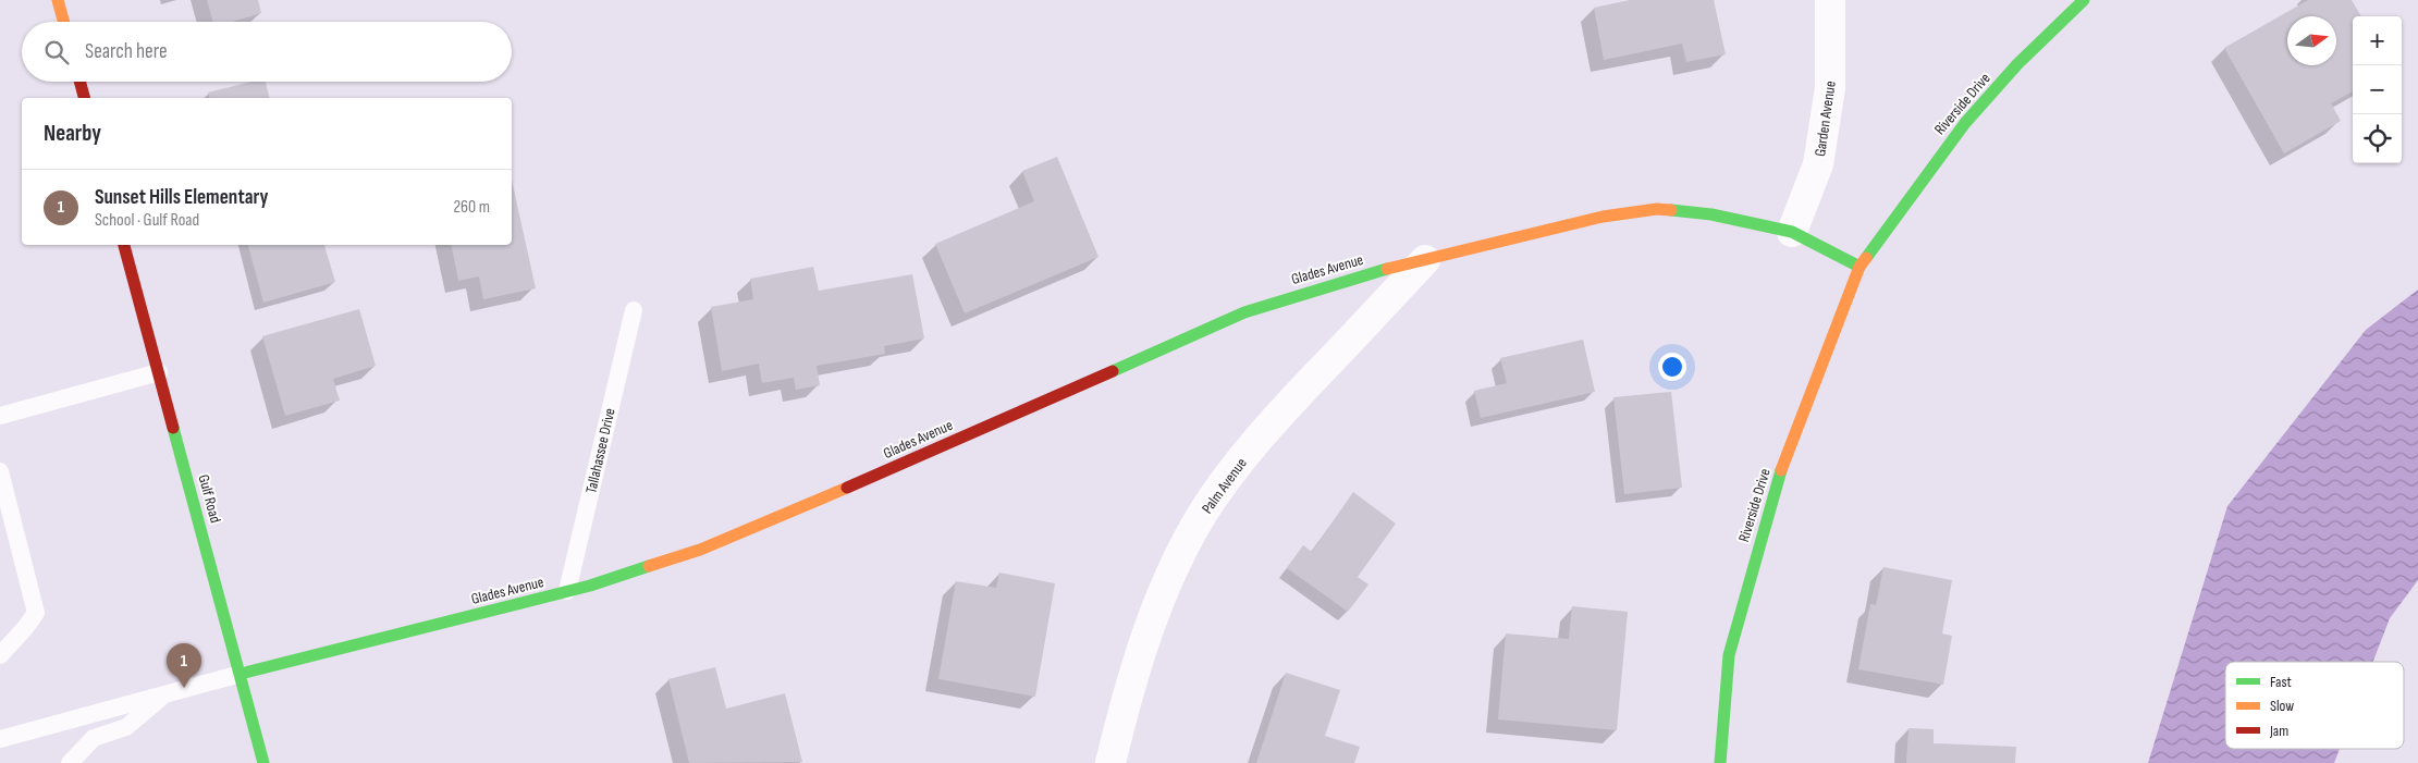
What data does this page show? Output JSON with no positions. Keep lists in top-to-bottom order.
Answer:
{
  "streets": {
    "street": [
      "Riverside Drive",
      "Garden Avenue",
      "Glades Avenue",
      "Palm Avenue",
      "Gulf Road"
    ],
    "lane": ["Tallahassee Drive"]
  },
  "crossings": [
    ["Garden Avenue", "Glades Avenue"],
    ["Glades Avenue", "Tallahassee Drive"],
    ["Glades Avenue", "Palm Avenue"],
    ["Glades Avenue", "Gulf Road"]
  ],
  "legend": ["Fast", "Slow", "Jam"],
  "north": "right",
  "page": {
    "map_buttons": ["+", "−"],
    "search": "Search here",
    "heading": "Nearby",
    "list": [
      {
        "mark": "1",
        "name": "Sunset Hills Elementary",
        "note": "School · Gulf Road",
        "value": "260 m"
      }
    ],
    "pins": "1"
  }
}
